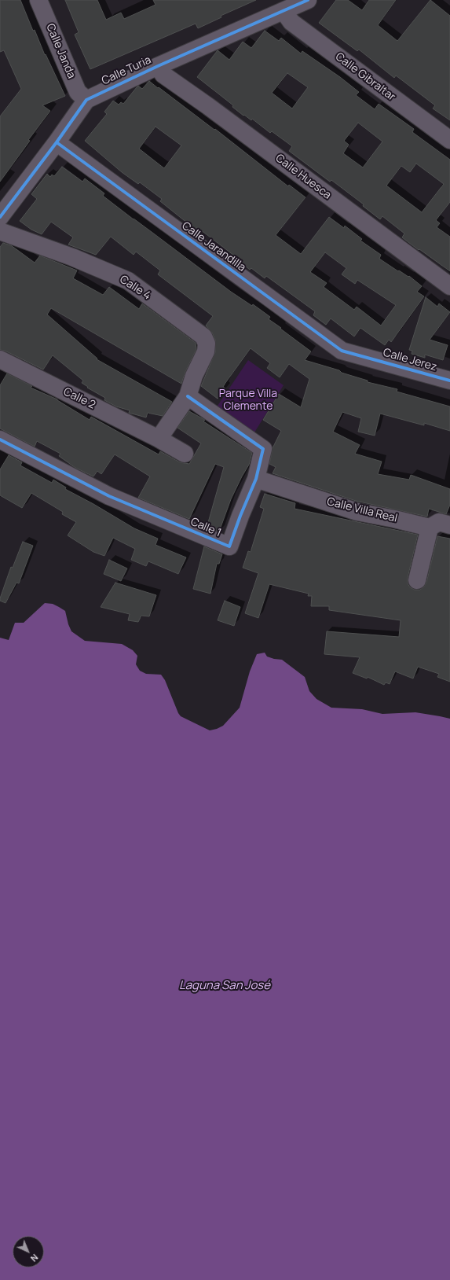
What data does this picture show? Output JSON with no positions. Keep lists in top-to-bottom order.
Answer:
{
  "streets": {
    "street": [
      "Calle Janda",
      "Calle Turia",
      "Calle Gibraltar",
      "Calle Huesca",
      "Calle Jarandilla",
      "Calle 4",
      "Calle Jerez",
      "Calle 2",
      "Calle Villa Real",
      "Calle 1"
    ]
  },
  "crossings": [
    ["Calle Janda", "Calle Turia"],
    ["Calle Turia", "Calle Gibraltar"],
    ["Calle Turia", "Calle Huesca"],
    ["Calle Turia", "Calle Jarandilla"],
    ["Calle Jarandilla", "Calle Jerez"],
    ["Calle 4", "Calle 1"],
    ["Calle Villa Real", "Calle 1"]
  ],
  "water": ["Laguna San José"],
  "parks": ["Parque Villa Clemente"],
  "north": "bottom right"
}
